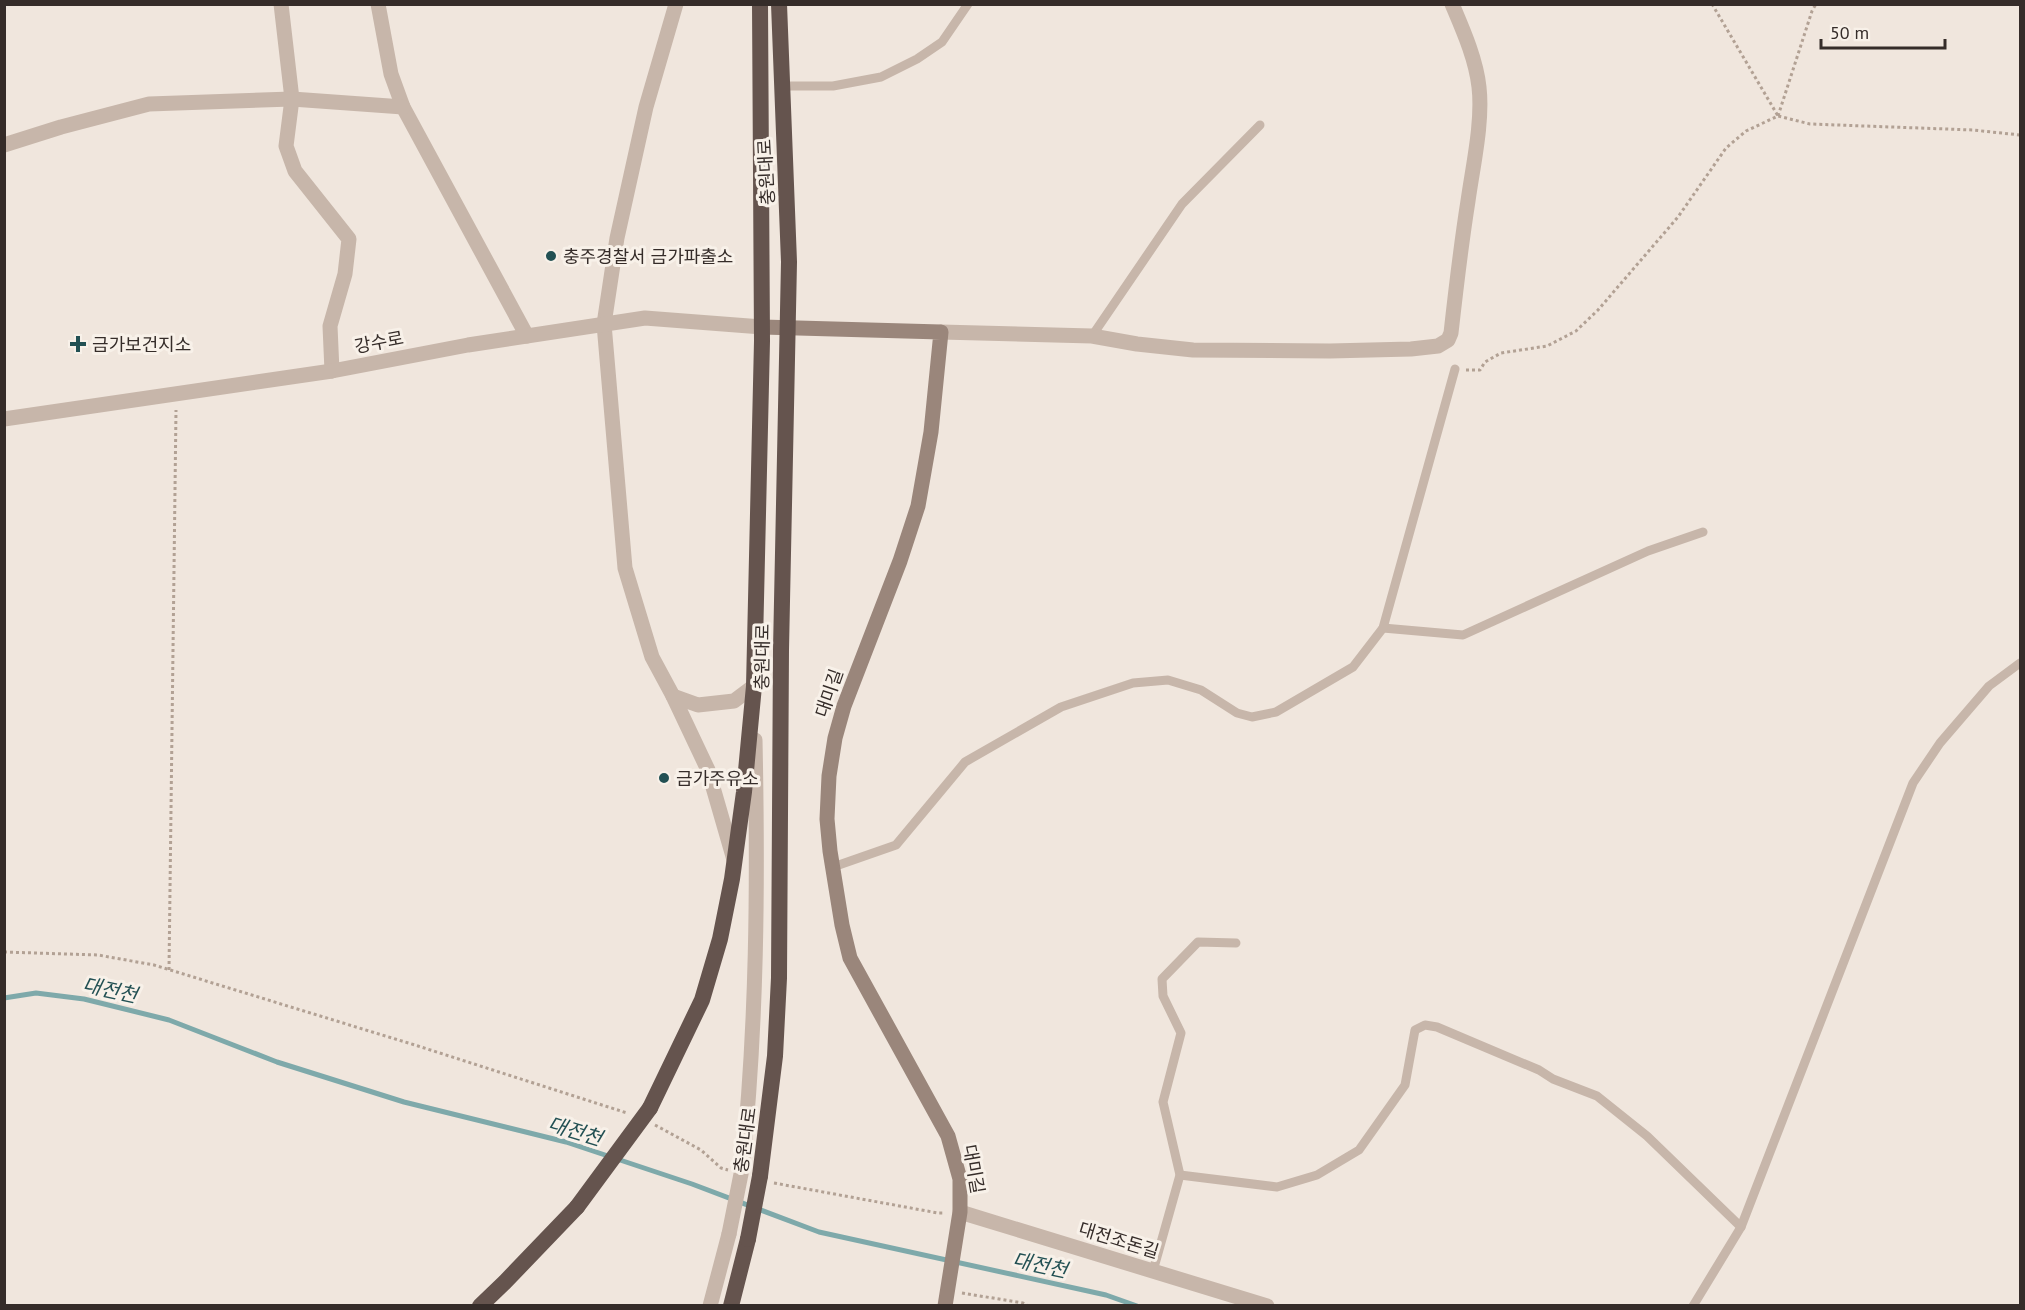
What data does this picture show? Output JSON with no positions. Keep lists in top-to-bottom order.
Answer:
{
  "streets": {
    "highway": ["충원대로"],
    "main road": ["대미길"],
    "street": ["강수로", "대전조돈길"]
  },
  "crossings": [
    ["충원대로", "강수로"],
    ["대미길", "대전조돈길"]
  ],
  "water": ["대전천"],
  "places": {
    "other": ["충주경찰서 금가파출소", "금가주유소"],
    "health": ["금가보건지소"]
  },
  "scale_bar": "50 m"
}
